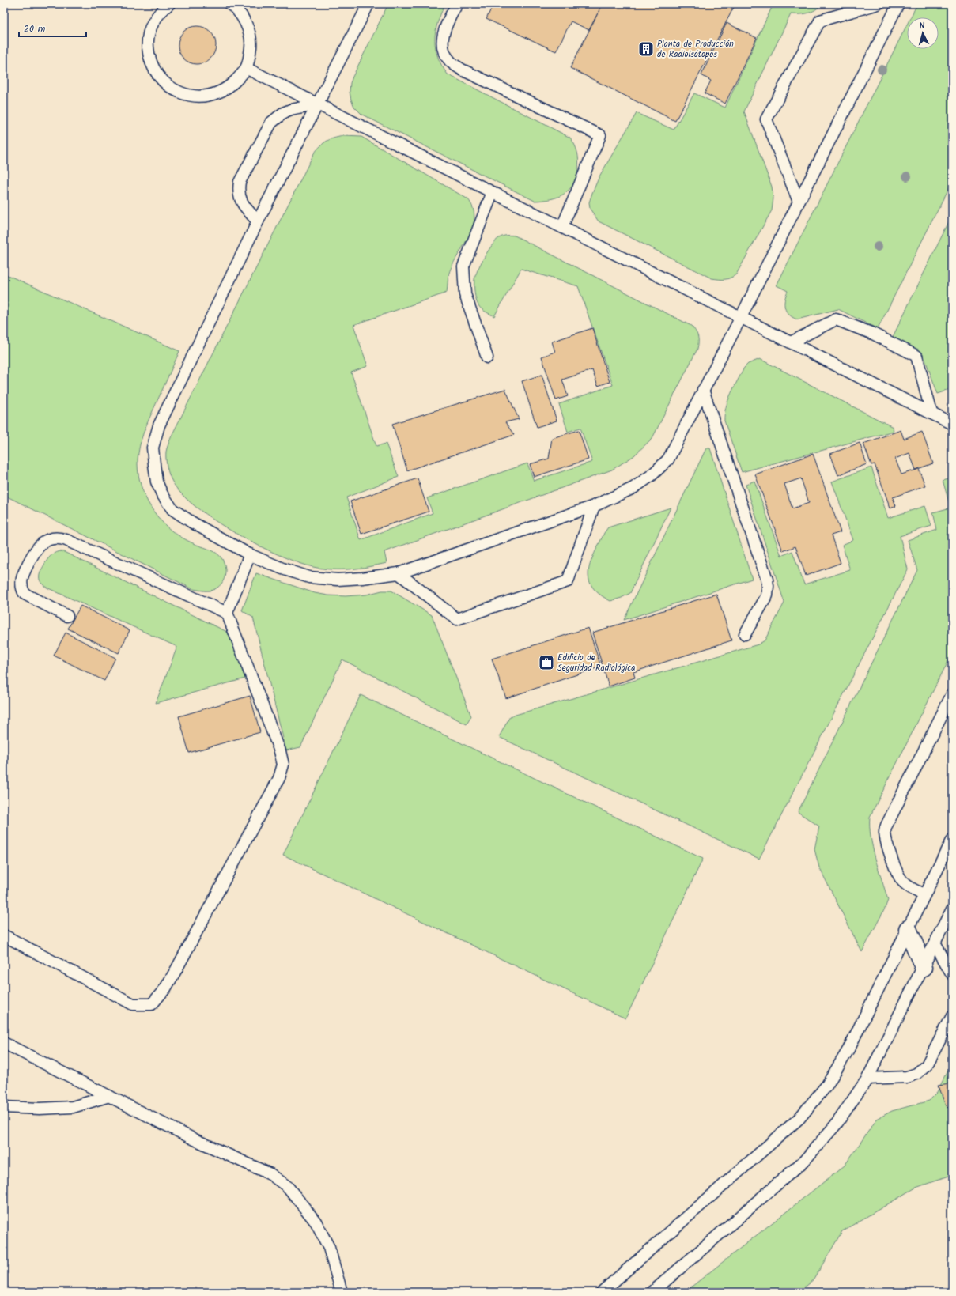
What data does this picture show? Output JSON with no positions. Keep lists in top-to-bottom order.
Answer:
{
  "places": {
    "building": ["Planta de Producción de Radioisótopos"],
    "office": ["Edificio de Seguridad Radiológica"]
  },
  "scale_bar": "20 m",
  "north": "top"
}
